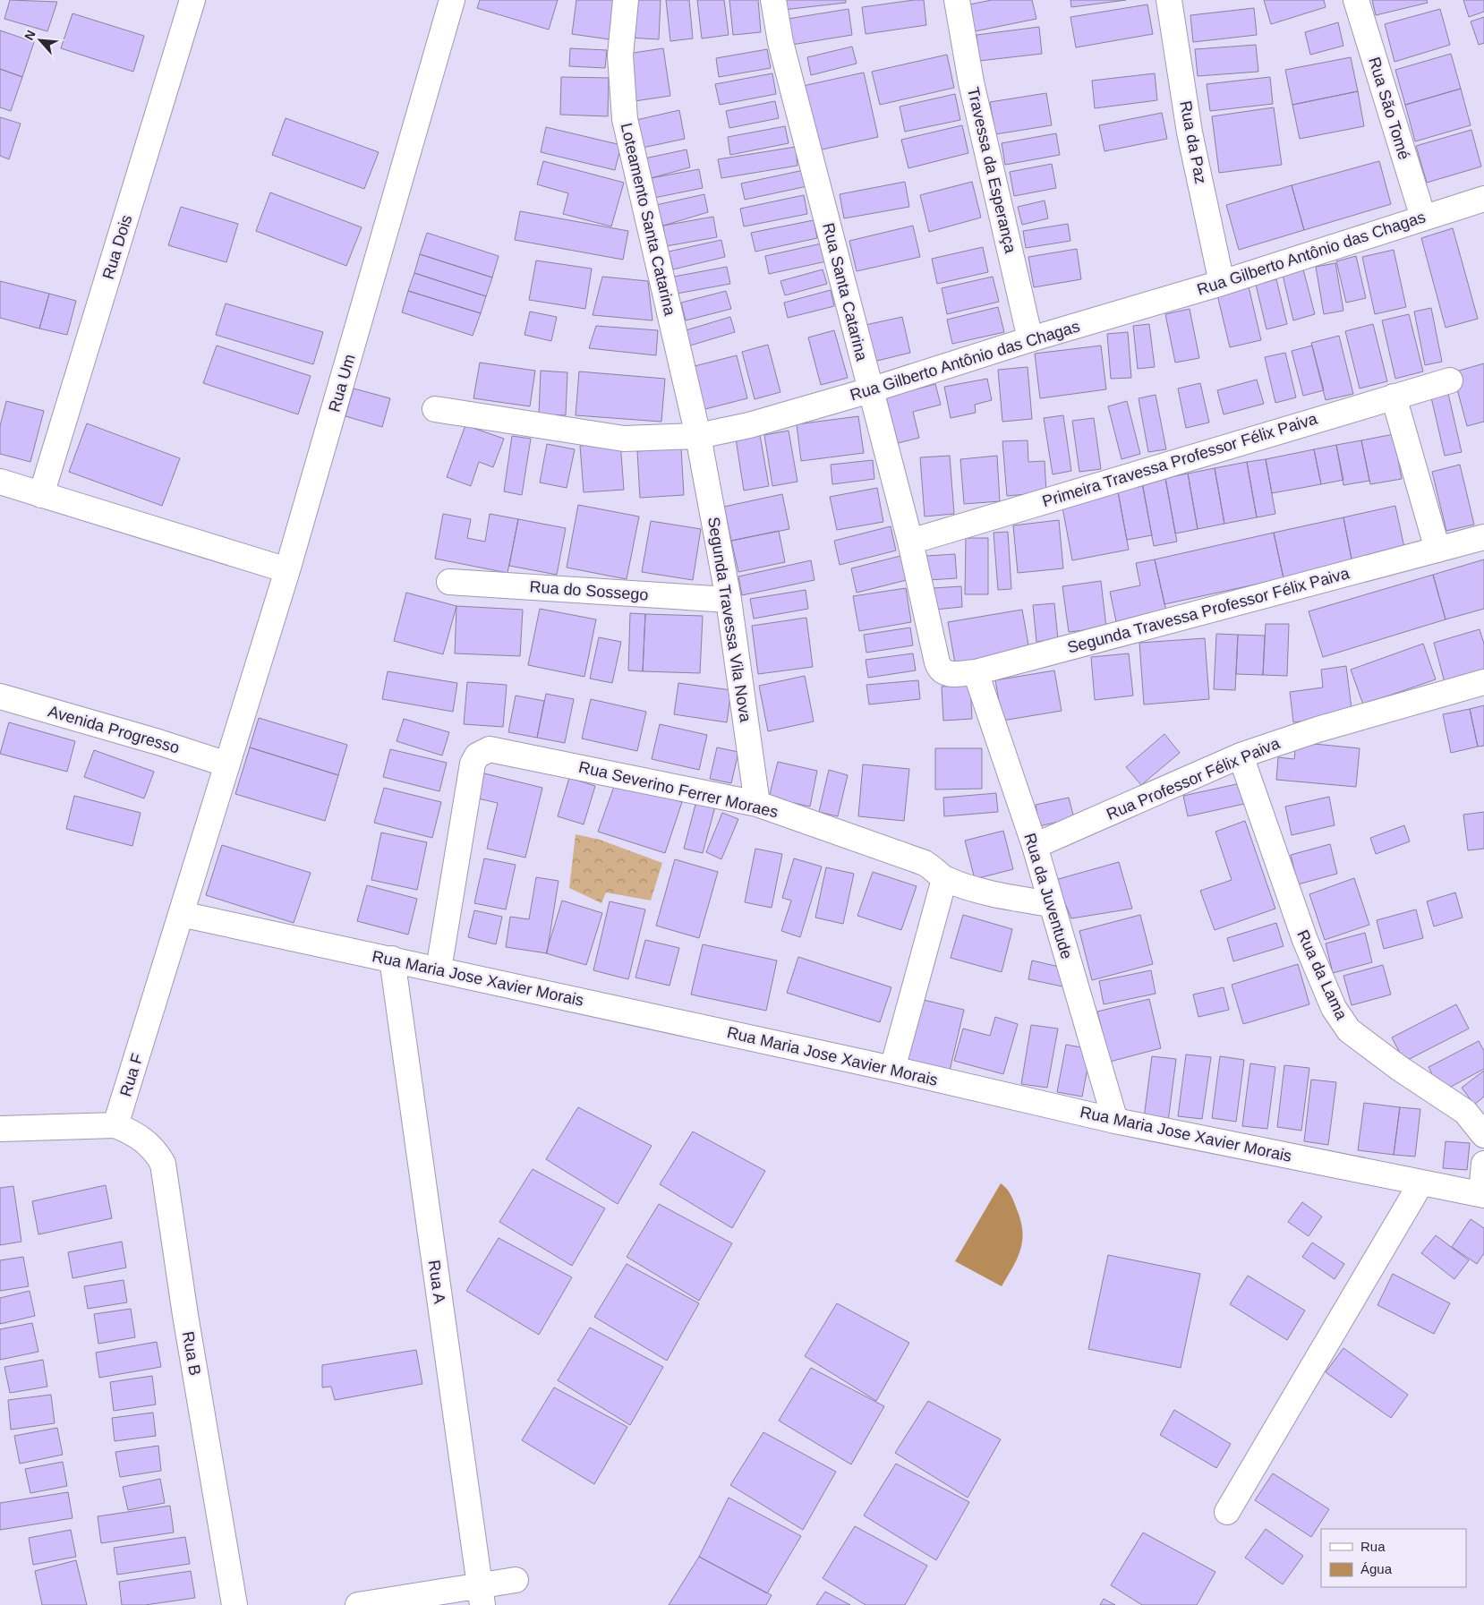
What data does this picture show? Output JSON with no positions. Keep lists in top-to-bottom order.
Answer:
{
  "streets": {
    "street": [
      "Rua São Tomé",
      "Rua da Paz",
      "Travessa da Esperança",
      "Loteamento Santa Catarina",
      "Rua Dois",
      "Rua Gilberto Antônio das Chagas",
      "Rua Santa Catarina",
      "Rua Um",
      "Primeira Travessa Professor Félix Paiva",
      "Rua do Sossego",
      "Segunda Travessa Professor Félix Paiva",
      "Segunda Travessa Vila Nova",
      "Avenida Progresso",
      "Rua Professor Félix Paiva",
      "Rua Severino Ferrer Moraes",
      "Rua da Juventude",
      "Rua da Lama",
      "Rua Maria Jose Xavier Morais",
      "Rua F",
      "Rua A",
      "Rua B"
    ]
  },
  "crossings": [
    ["Rua São Tomé", "Rua Gilberto Antônio das Chagas"],
    ["Rua da Paz", "Rua Gilberto Antônio das Chagas"],
    ["Travessa da Esperança", "Rua Gilberto Antônio das Chagas"],
    ["Loteamento Santa Catarina", "Rua Gilberto Antônio das Chagas"],
    ["Loteamento Santa Catarina", "Segunda Travessa Vila Nova"],
    ["Rua Gilberto Antônio das Chagas", "Rua Santa Catarina"],
    ["Rua Gilberto Antônio das Chagas", "Segunda Travessa Vila Nova"],
    ["Rua Santa Catarina", "Primeira Travessa Professor Félix Paiva"],
    ["Rua Santa Catarina", "Segunda Travessa Professor Félix Paiva"],
    ["Rua Um", "Avenida Progresso"],
    ["Rua Um", "Rua F"],
    ["Rua do Sossego", "Segunda Travessa Vila Nova"],
    ["Segunda Travessa Professor Félix Paiva", "Rua da Juventude"],
    ["Segunda Travessa Vila Nova", "Rua Severino Ferrer Moraes"],
    ["Avenida Progresso", "Rua F"],
    ["Rua Professor Félix Paiva", "Rua da Juventude"],
    ["Rua Professor Félix Paiva", "Rua da Lama"],
    ["Rua Severino Ferrer Moraes", "Rua da Juventude"],
    ["Rua Severino Ferrer Moraes", "Rua Maria Jose Xavier Morais"],
    ["Rua da Juventude", "Rua Maria Jose Xavier Morais"],
    ["Rua Maria Jose Xavier Morais", "Rua F"],
    ["Rua Maria Jose Xavier Morais", "Rua A"],
    ["Rua F", "Rua B"]
  ],
  "legend": ["Rua", "Água"],
  "north": "top left"
}
